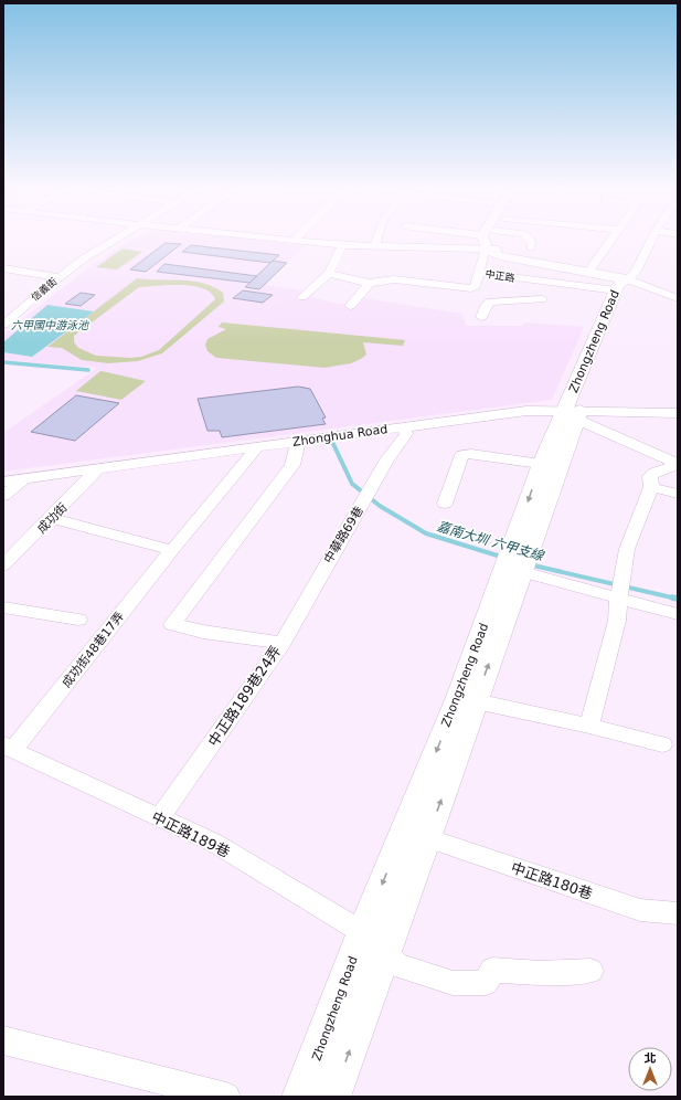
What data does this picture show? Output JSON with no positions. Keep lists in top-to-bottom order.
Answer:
{
  "streets": {
    "main road": ["中正路", "Zhongzheng Road"],
    "street": [
      "信義街",
      "Zhonghua Road",
      "成功街",
      "中華路69巷",
      "成功街48巷17弄",
      "中正路189巷24弄",
      "中正路189巷",
      "中正路180巷"
    ]
  },
  "crossings": [
    ["中正路", "Zhongzheng Road"],
    ["Zhongzheng Road", "Zhonghua Road"],
    ["Zhongzheng Road", "中正路189巷"],
    ["Zhongzheng Road", "中正路180巷"],
    ["Zhonghua Road", "成功街"],
    ["Zhonghua Road", "中華路69巷"],
    ["Zhonghua Road", "成功街48巷17弄"],
    ["Zhonghua Road", "中正路189巷24弄"],
    ["中華路69巷", "中正路189巷24弄"],
    ["成功街48巷17弄", "中正路189巷"],
    ["中正路189巷24弄", "中正路189巷"]
  ],
  "water": ["六甲國中游泳池", "嘉南大圳 六甲支線"],
  "north": "top"
}
